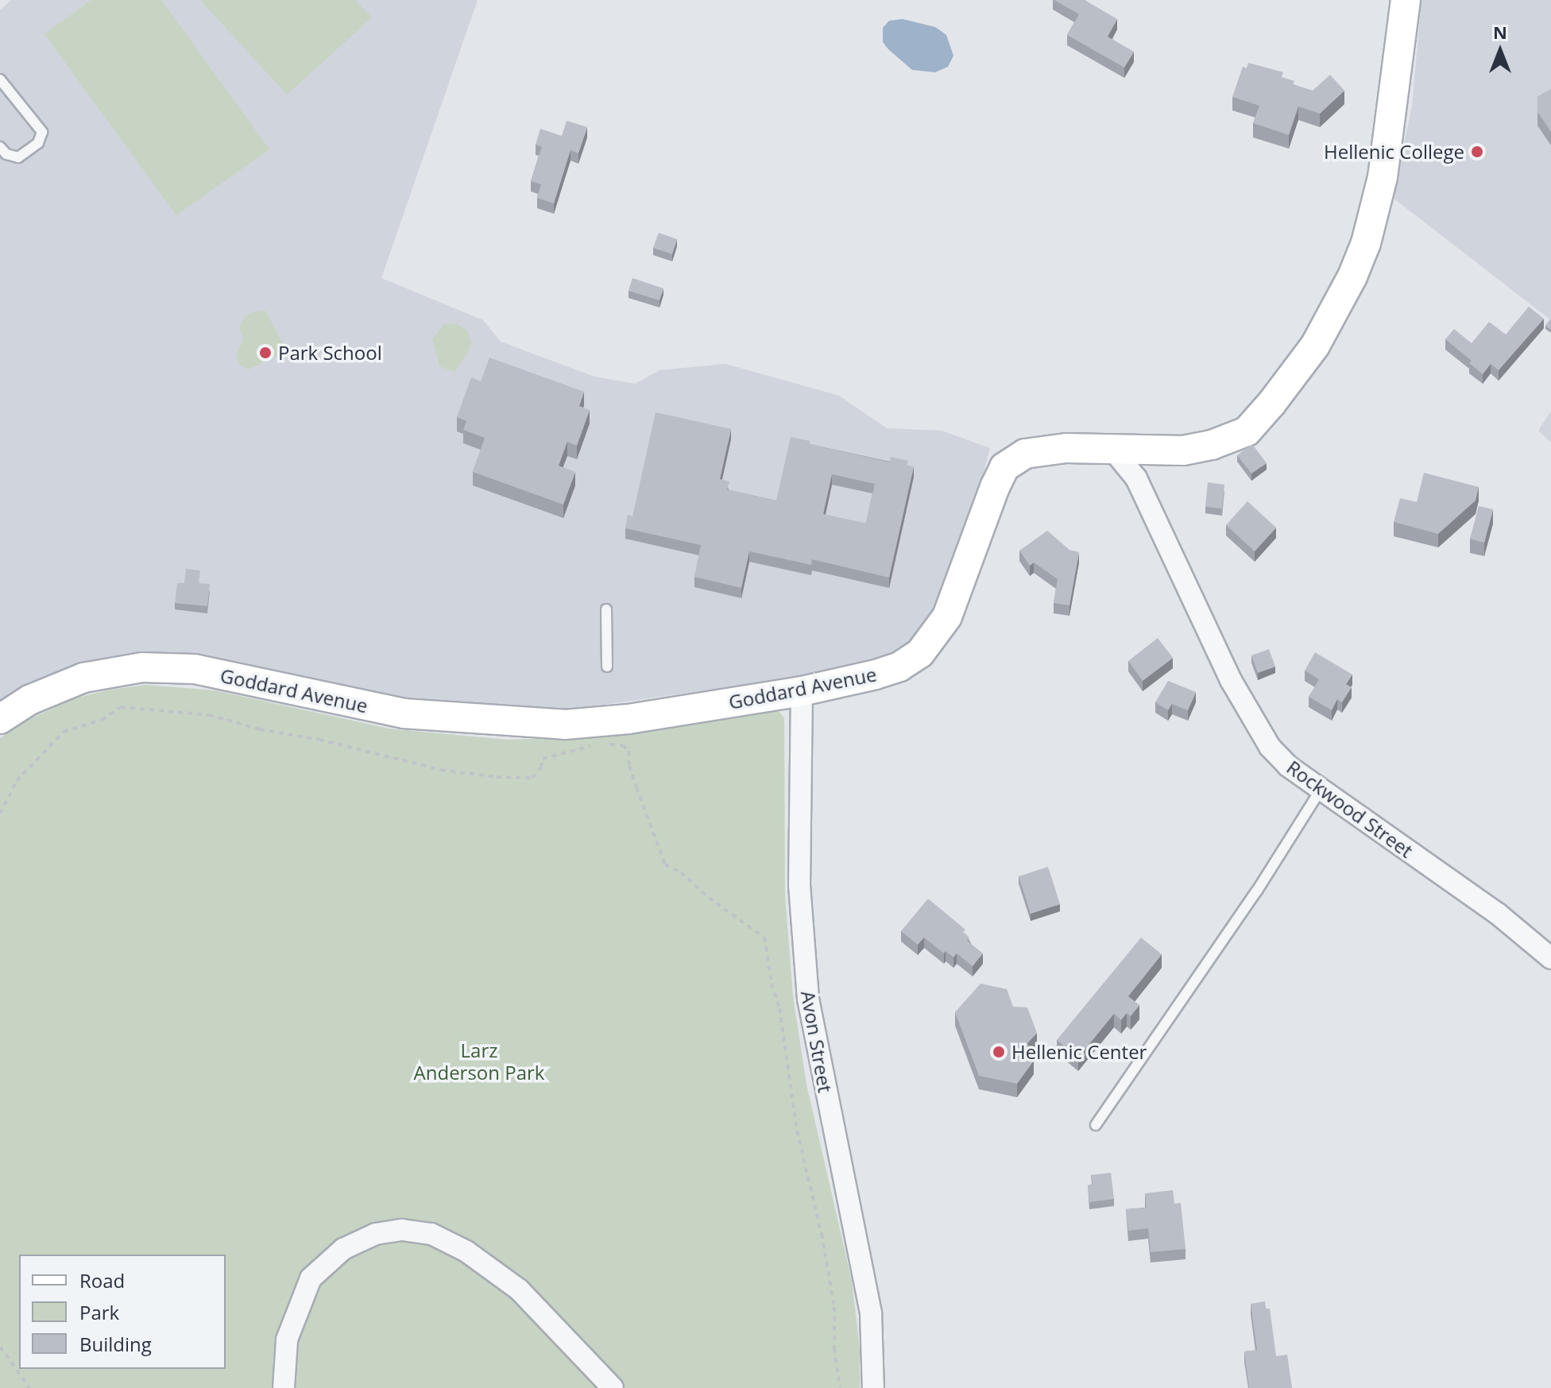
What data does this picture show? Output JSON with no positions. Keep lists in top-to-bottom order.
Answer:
{
  "streets": {
    "main road": ["Goddard Avenue"],
    "street": ["Rockwood Street", "Avon Street"]
  },
  "crossings": [
    ["Goddard Avenue", "Rockwood Street"],
    ["Goddard Avenue", "Avon Street"]
  ],
  "parks": ["Larz Anderson Park"],
  "places": ["Hellenic College", "Park School", "Hellenic Center"],
  "legend": ["Road", "Park", "Building"],
  "north": "top"
}
